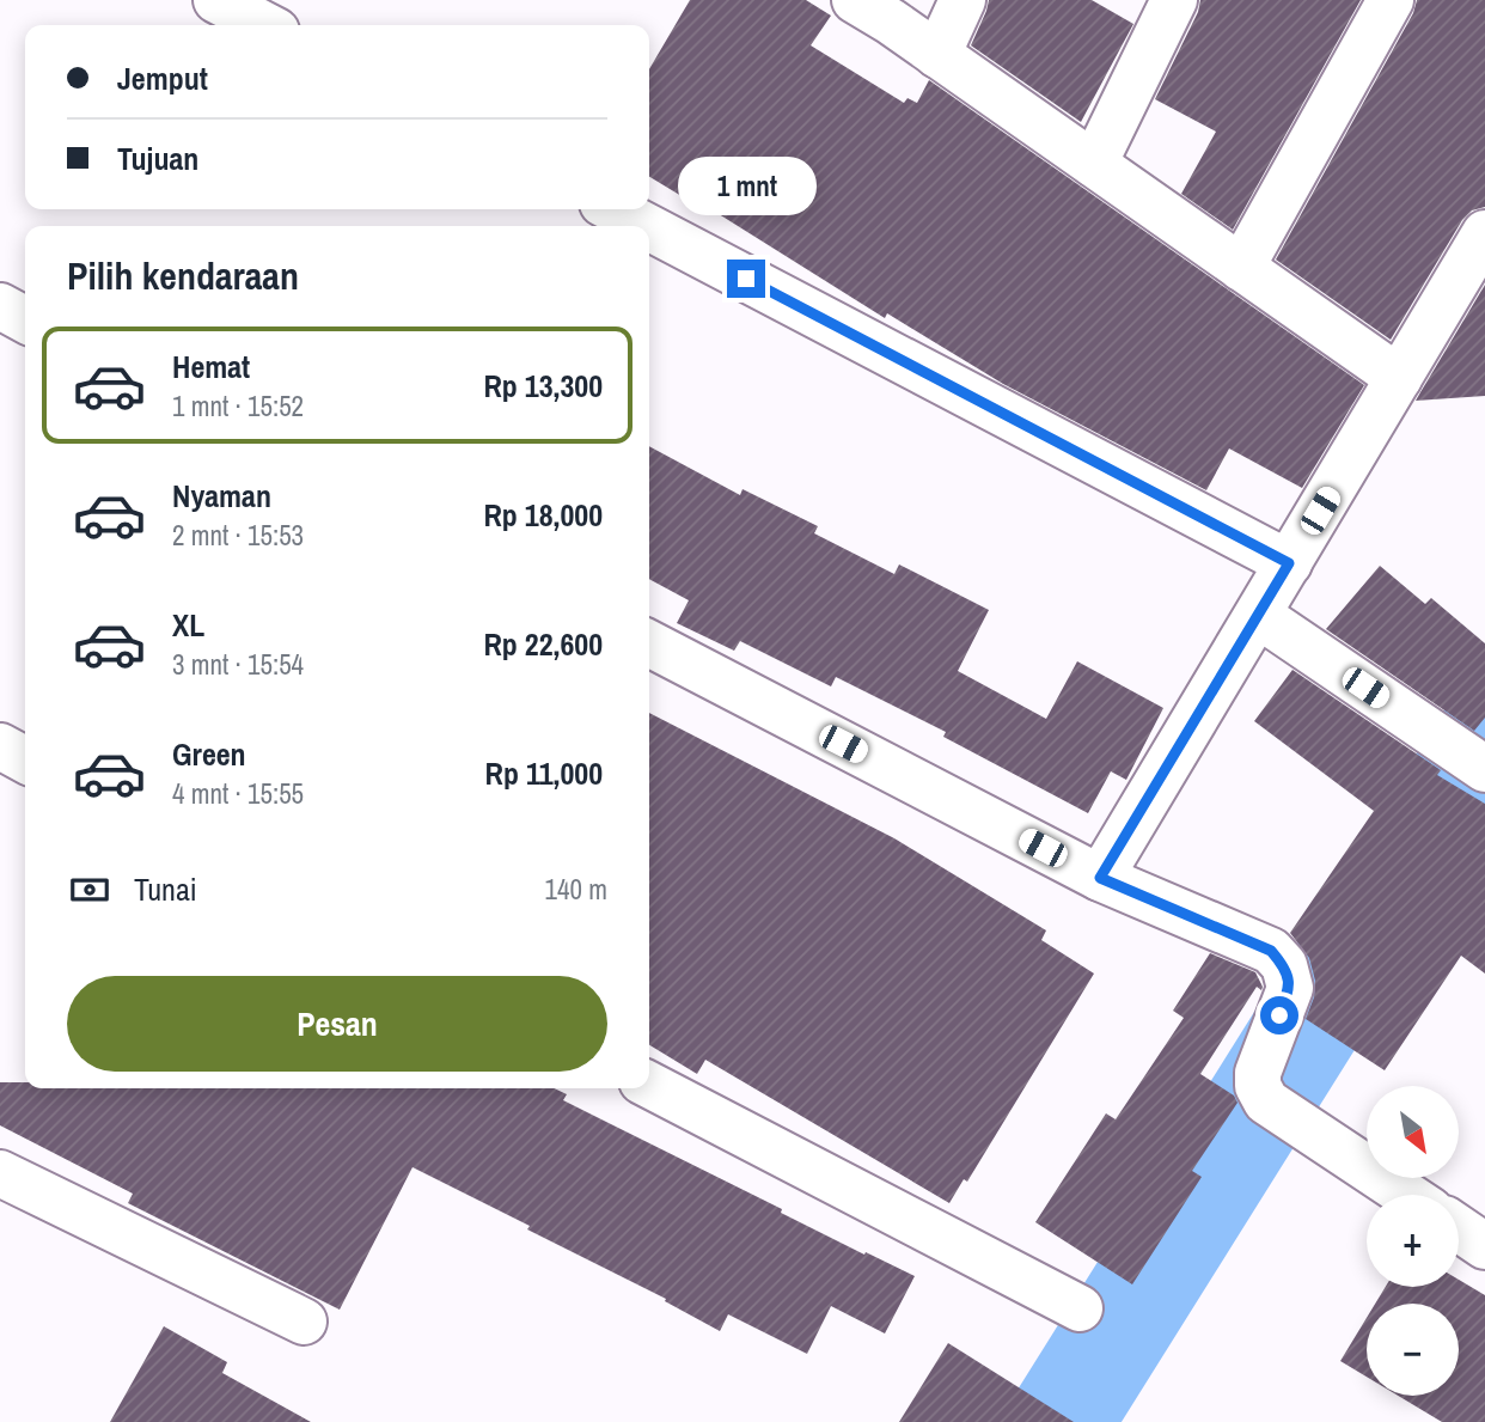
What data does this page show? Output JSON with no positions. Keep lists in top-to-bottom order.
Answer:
{
  "north": "bottom right",
  "page": {
    "banner": ["Jemput", "Tujuan"],
    "bubble": "1 mnt",
    "heading": "Pilih kendaraan",
    "list": [
      {
        "name": "Hemat",
        "note": "1 mnt · 15:52",
        "value": "Rp 13,300"
      },
      {
        "name": "Nyaman",
        "note": "2 mnt · 15:53",
        "value": "Rp 18,000"
      },
      {
        "name": "XL",
        "note": "3 mnt · 15:54",
        "value": "Rp 22,600"
      },
      {
        "name": "Green",
        "note": "4 mnt · 15:55",
        "value": "Rp 11,000"
      }
    ],
    "pay": ["Tunai", "140 m"],
    "buttons": "Pesan",
    "map_buttons": ["+", "−"]
  }
}
